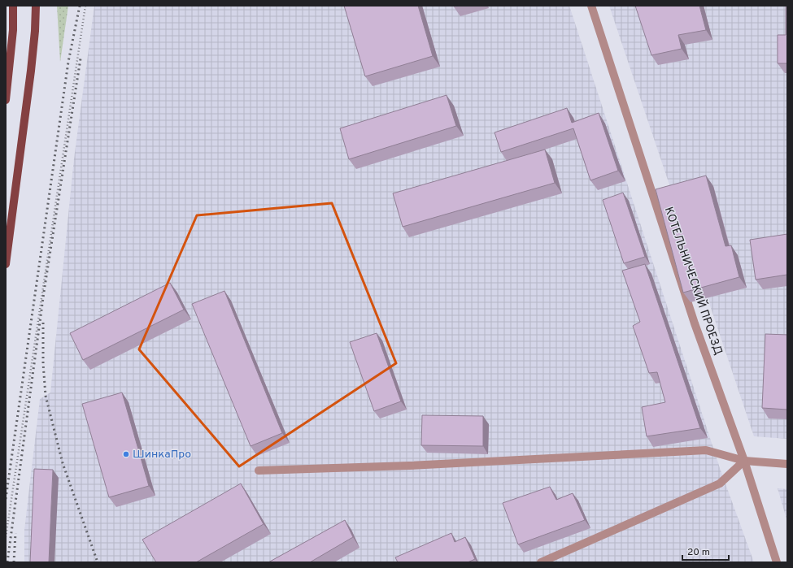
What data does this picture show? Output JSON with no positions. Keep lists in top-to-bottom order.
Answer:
{
  "streets": {
    "street": ["КОТЕЛЬНИЧЕСКИЙ ПРОЕЗД"]
  },
  "places": ["ШинкаПро"],
  "scale_bar": "20 m"
}
